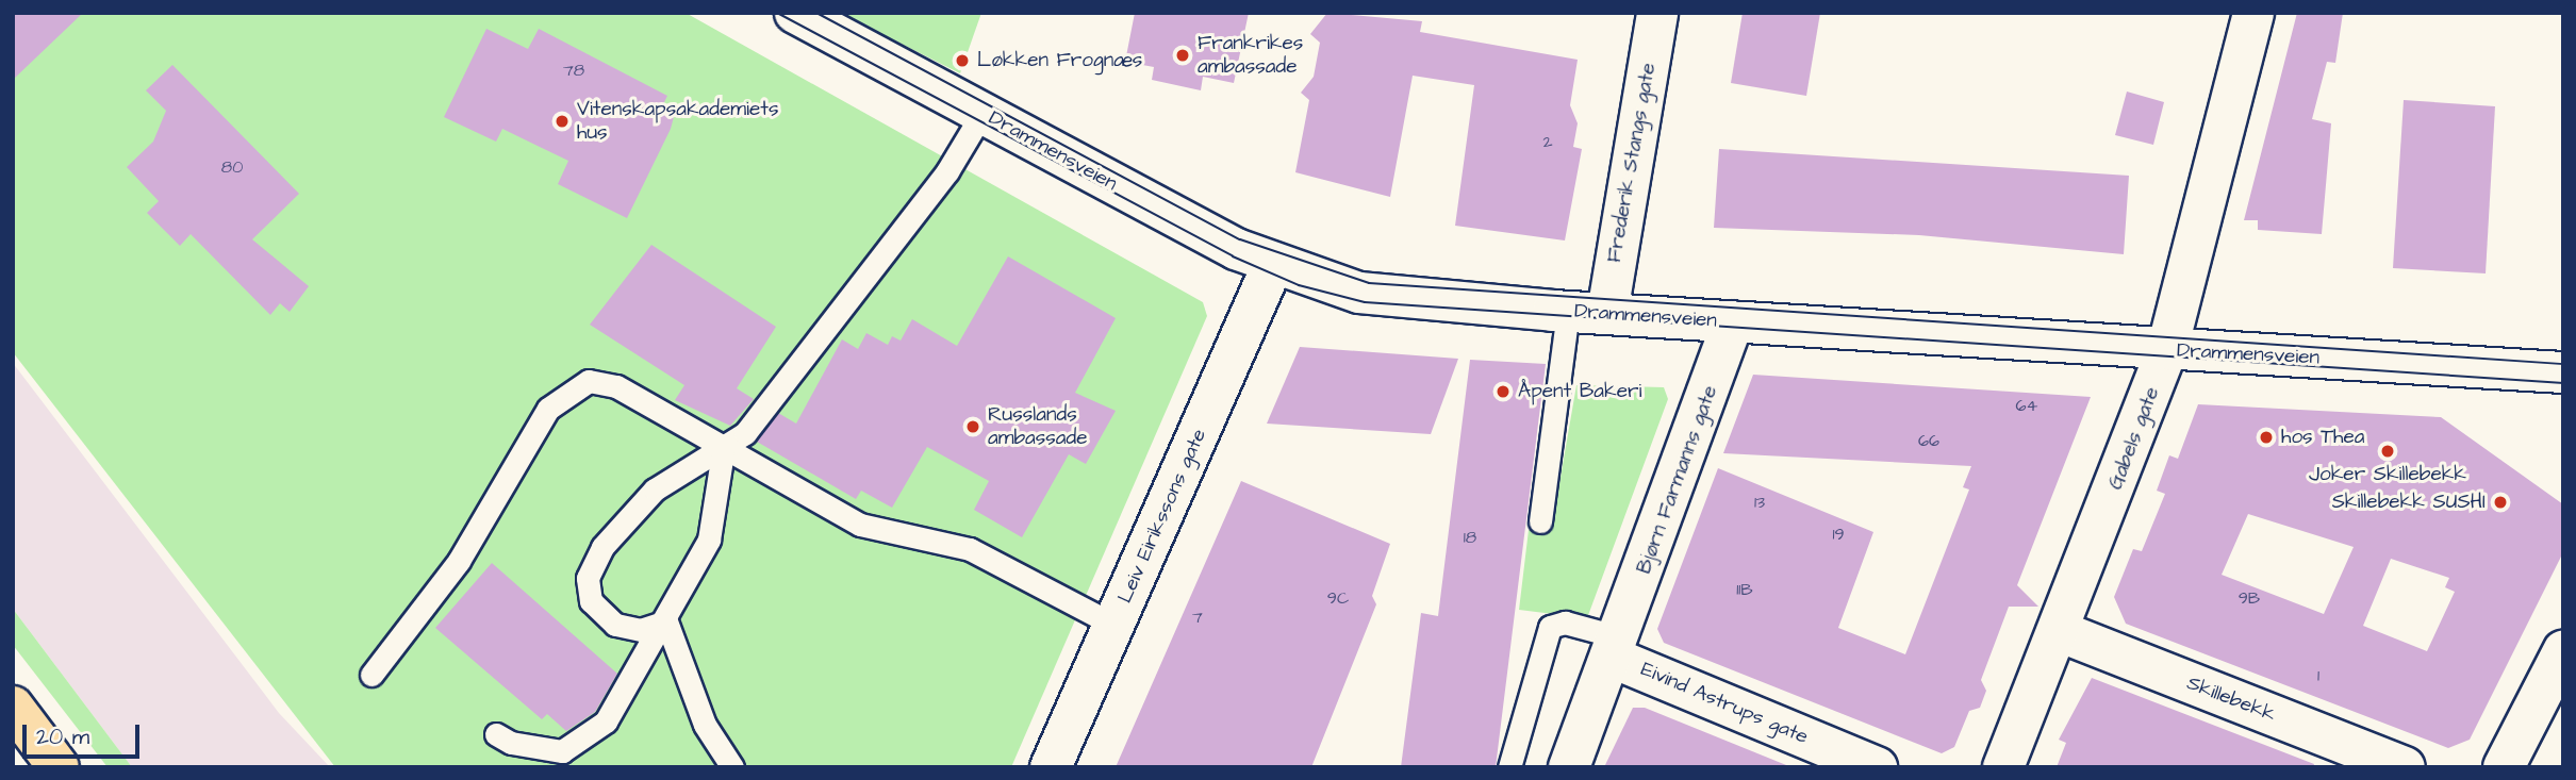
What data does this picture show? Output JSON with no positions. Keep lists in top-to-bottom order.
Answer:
{
  "streets": {
    "street": [
      "Drammensveien",
      "Frederik Stangs gate",
      "Gabels gate",
      "Bjørn Farmanns gate",
      "Leiv Eirikssons gate",
      "Skillebekk",
      "Eivind Astrups gate"
    ]
  },
  "crossings": [
    ["Drammensveien", "Frederik Stangs gate"],
    ["Drammensveien", "Gabels gate"],
    ["Drammensveien", "Bjørn Farmanns gate"],
    ["Drammensveien", "Leiv Eirikssons gate"],
    ["Gabels gate", "Skillebekk"],
    ["Bjørn Farmanns gate", "Eivind Astrups gate"]
  ],
  "places": [
    "Frankrikes ambassade",
    "Løkken Frognæs",
    "Vitenskapsakademiets hus",
    "Åpent Bakeri",
    "Russlands ambassade",
    "hos Thea",
    "Joker Skillebekk",
    "Skillebekk SUSHI"
  ],
  "house_numbers": [
    "78",
    "2",
    "80",
    "64",
    "66",
    "13",
    "19",
    "18",
    "11B",
    "9C",
    "9B",
    "7",
    "1"
  ],
  "scale_bar": "20 m"
}
